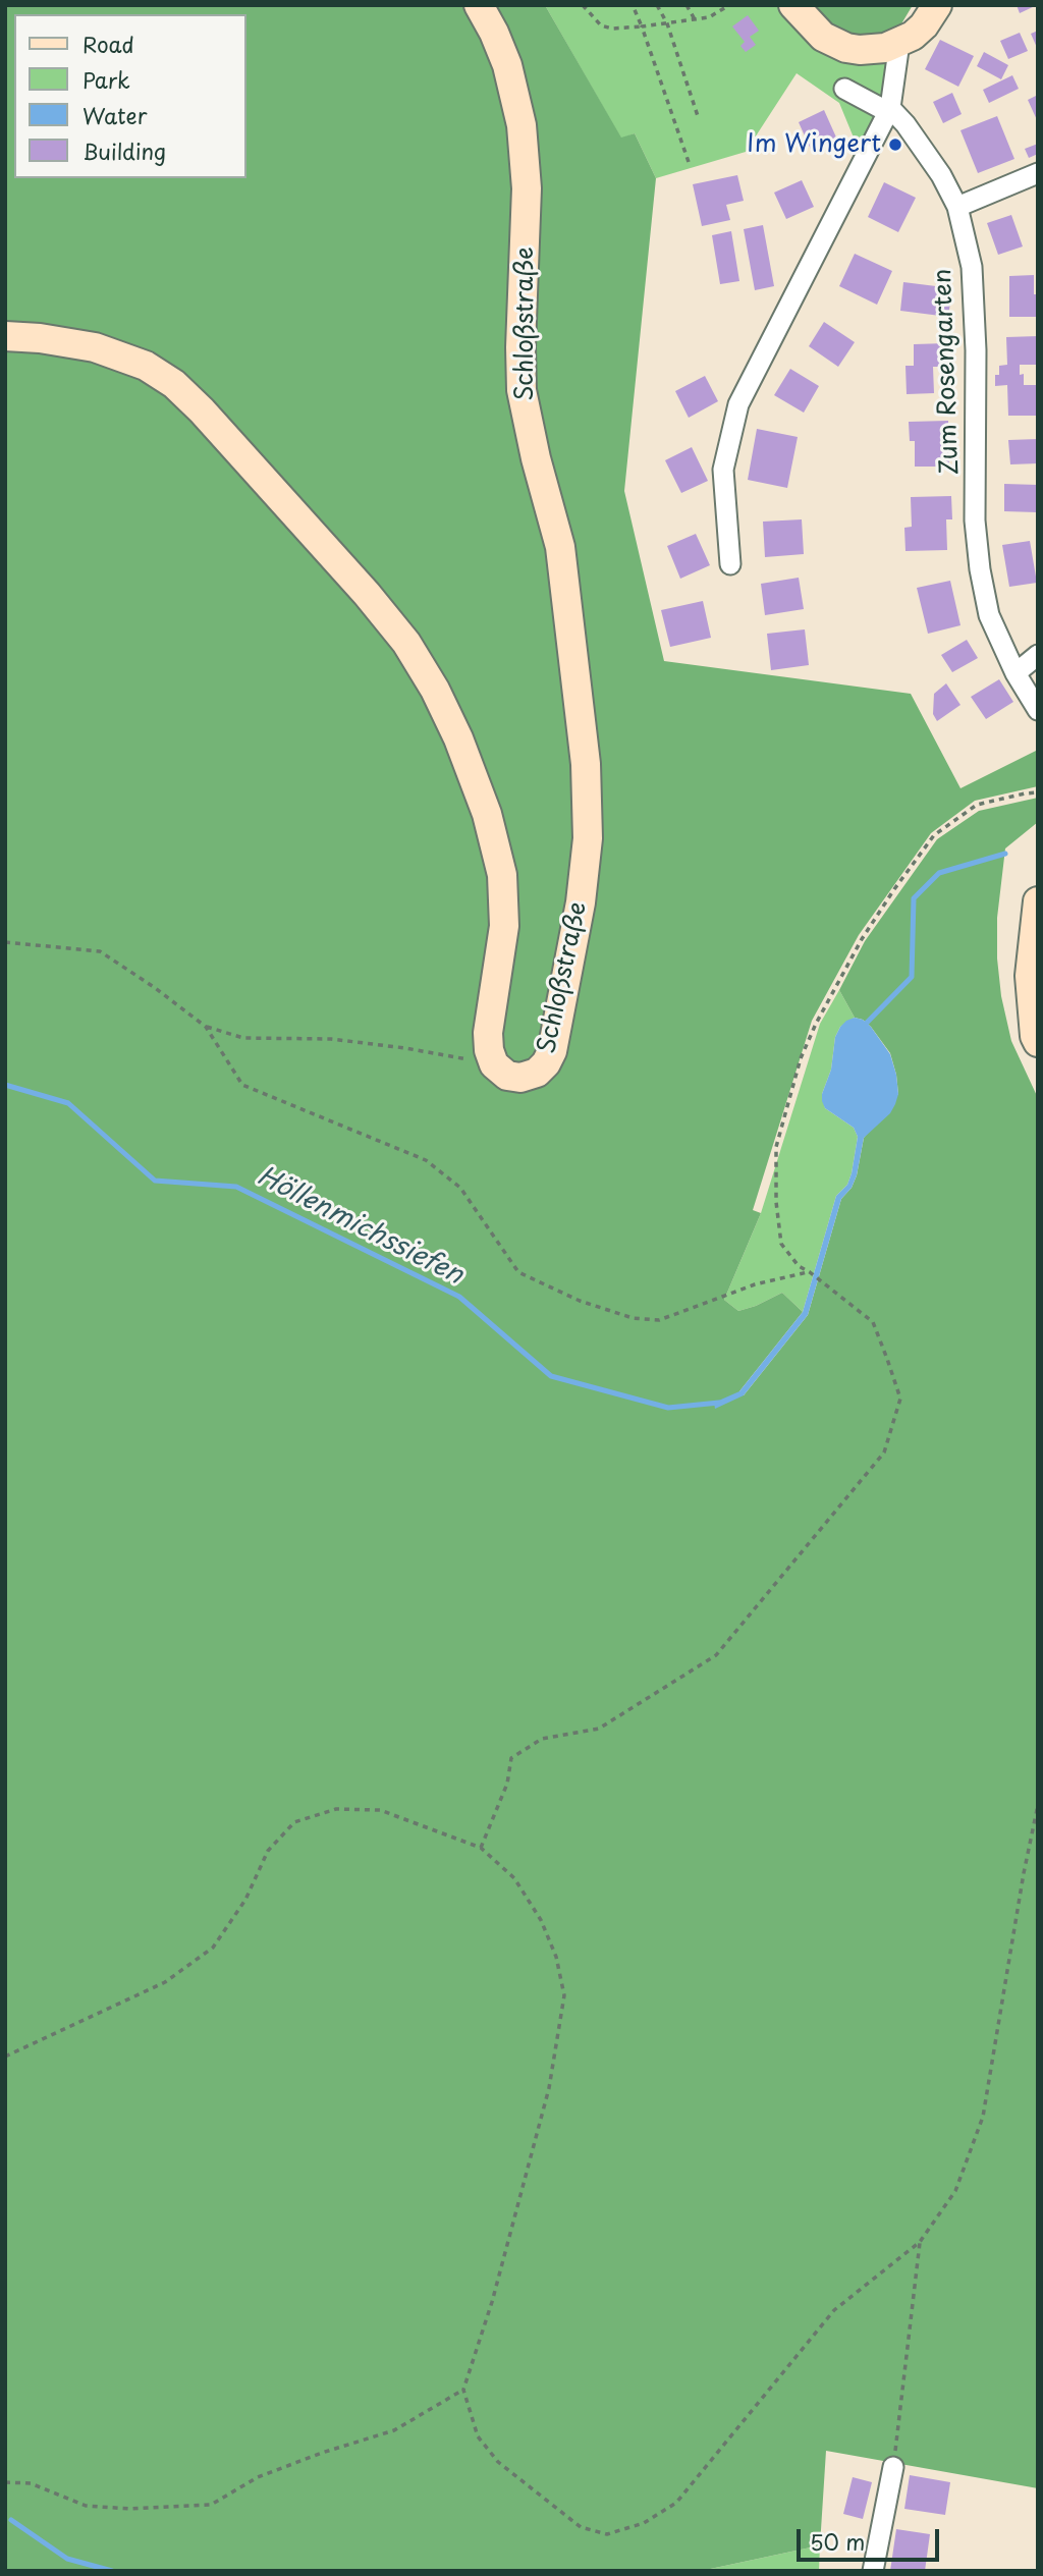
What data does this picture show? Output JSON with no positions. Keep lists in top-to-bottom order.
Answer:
{
  "streets": {
    "main road": ["Schloßstraße"],
    "street": ["Zum Rosengarten"]
  },
  "water": ["Höllenmichssiefen"],
  "places": ["Im Wingert"],
  "legend": [
    "Road",
    "Park",
    "Water",
    "Building"
  ],
  "scale_bar": "50 m"
}
